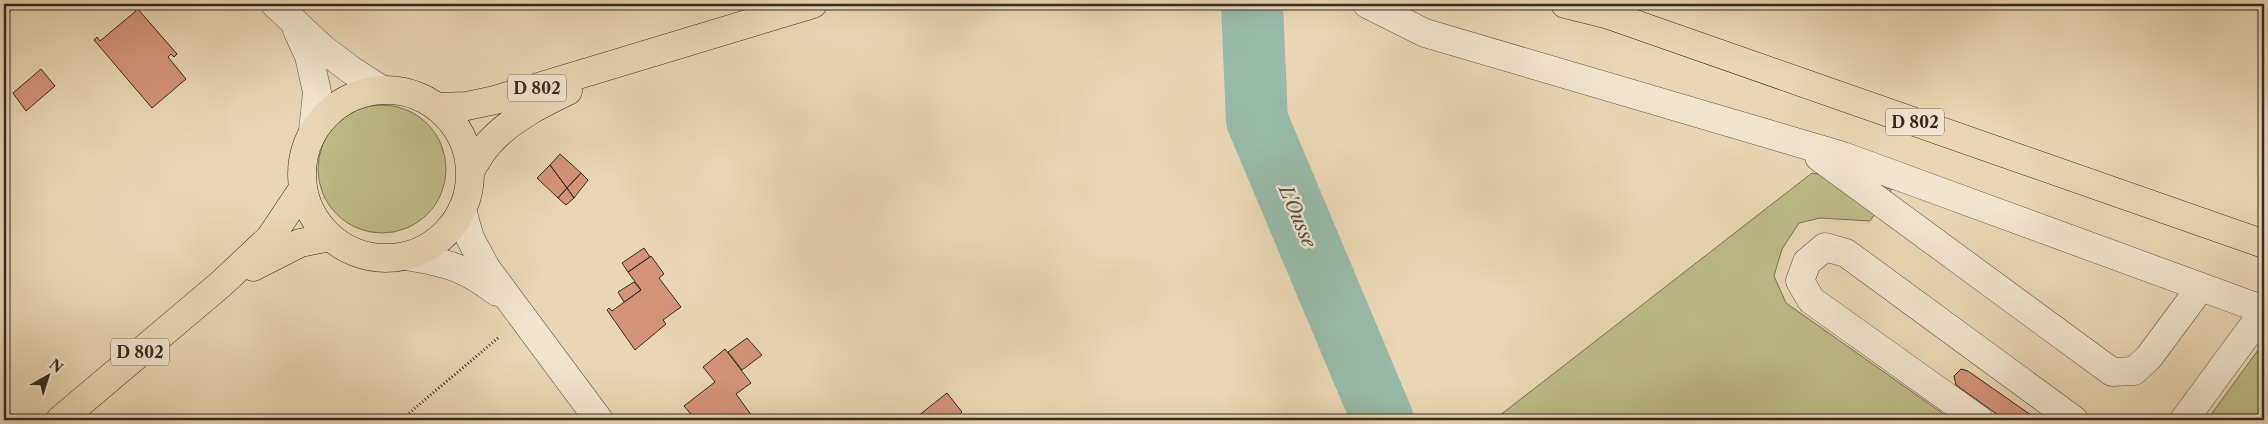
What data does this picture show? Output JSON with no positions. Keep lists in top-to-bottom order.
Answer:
{
  "streets": {
    "main road": ["D 802"]
  },
  "water": ["L'Ousse"],
  "north": "top right"
}
